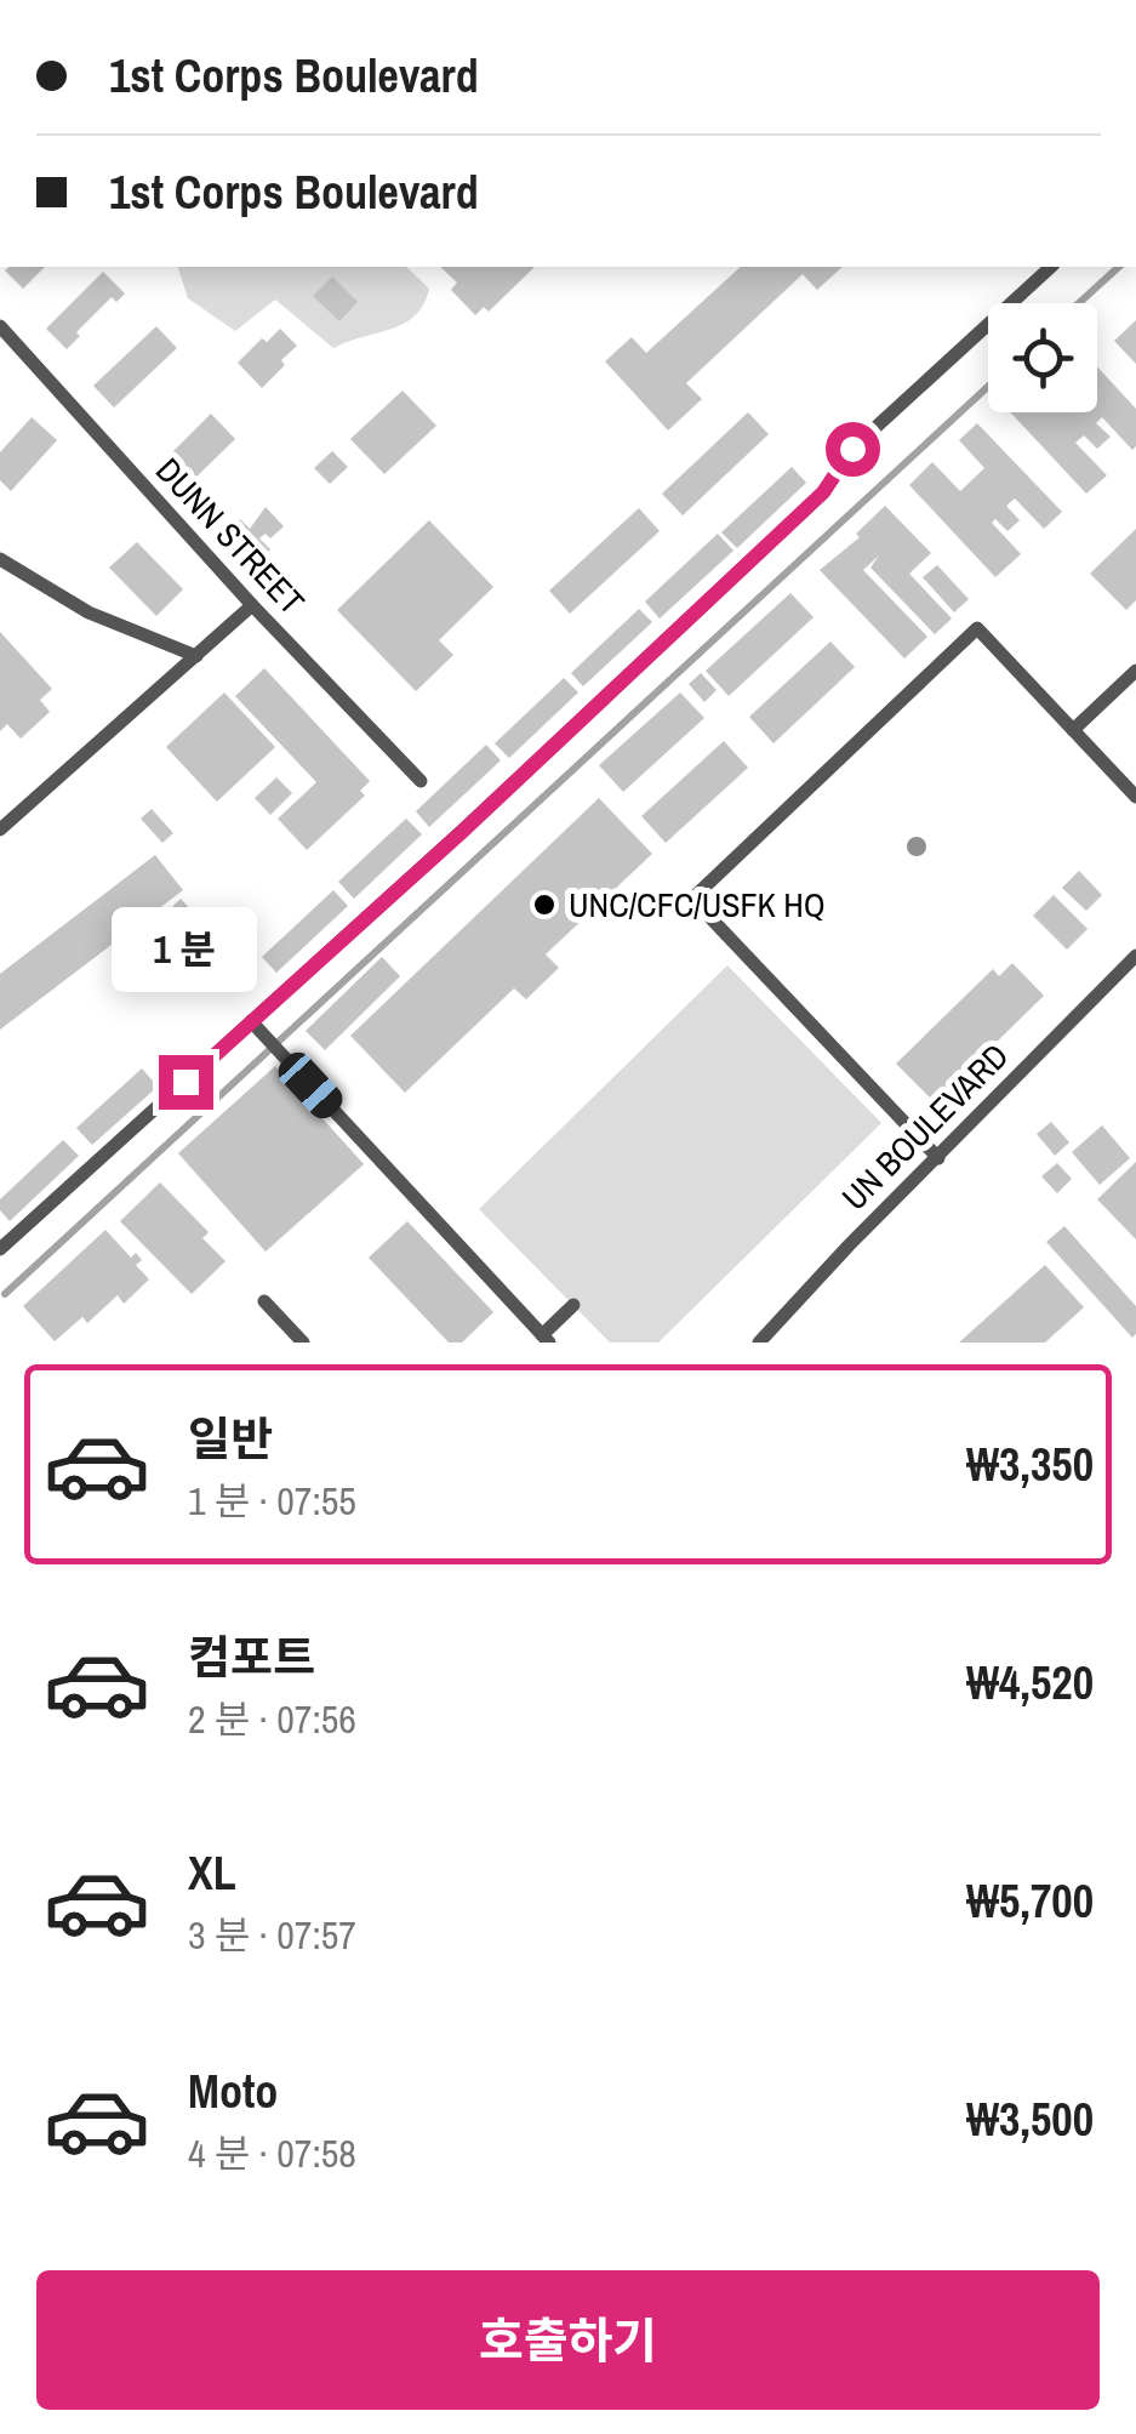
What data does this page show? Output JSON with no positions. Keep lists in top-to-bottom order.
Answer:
{
  "streets": {
    "lane": ["DUNN STREET", "UN BOULEVARD"]
  },
  "places": ["UNC/CFC/USFK HQ"],
  "page": {
    "banner": ["1st Corps Boulevard", "1st Corps Boulevard"],
    "bubble": "1 분",
    "list": [
      {
        "name": "일반",
        "note": "1 분 · 07:55",
        "value": "₩3,350"
      },
      {
        "name": "컴포트",
        "note": "2 분 · 07:56",
        "value": "₩4,520"
      },
      {
        "name": "XL",
        "note": "3 분 · 07:57",
        "value": "₩5,700"
      },
      {
        "name": "Moto",
        "note": "4 분 · 07:58",
        "value": "₩3,500"
      }
    ],
    "buttons": "호출하기"
  }
}
